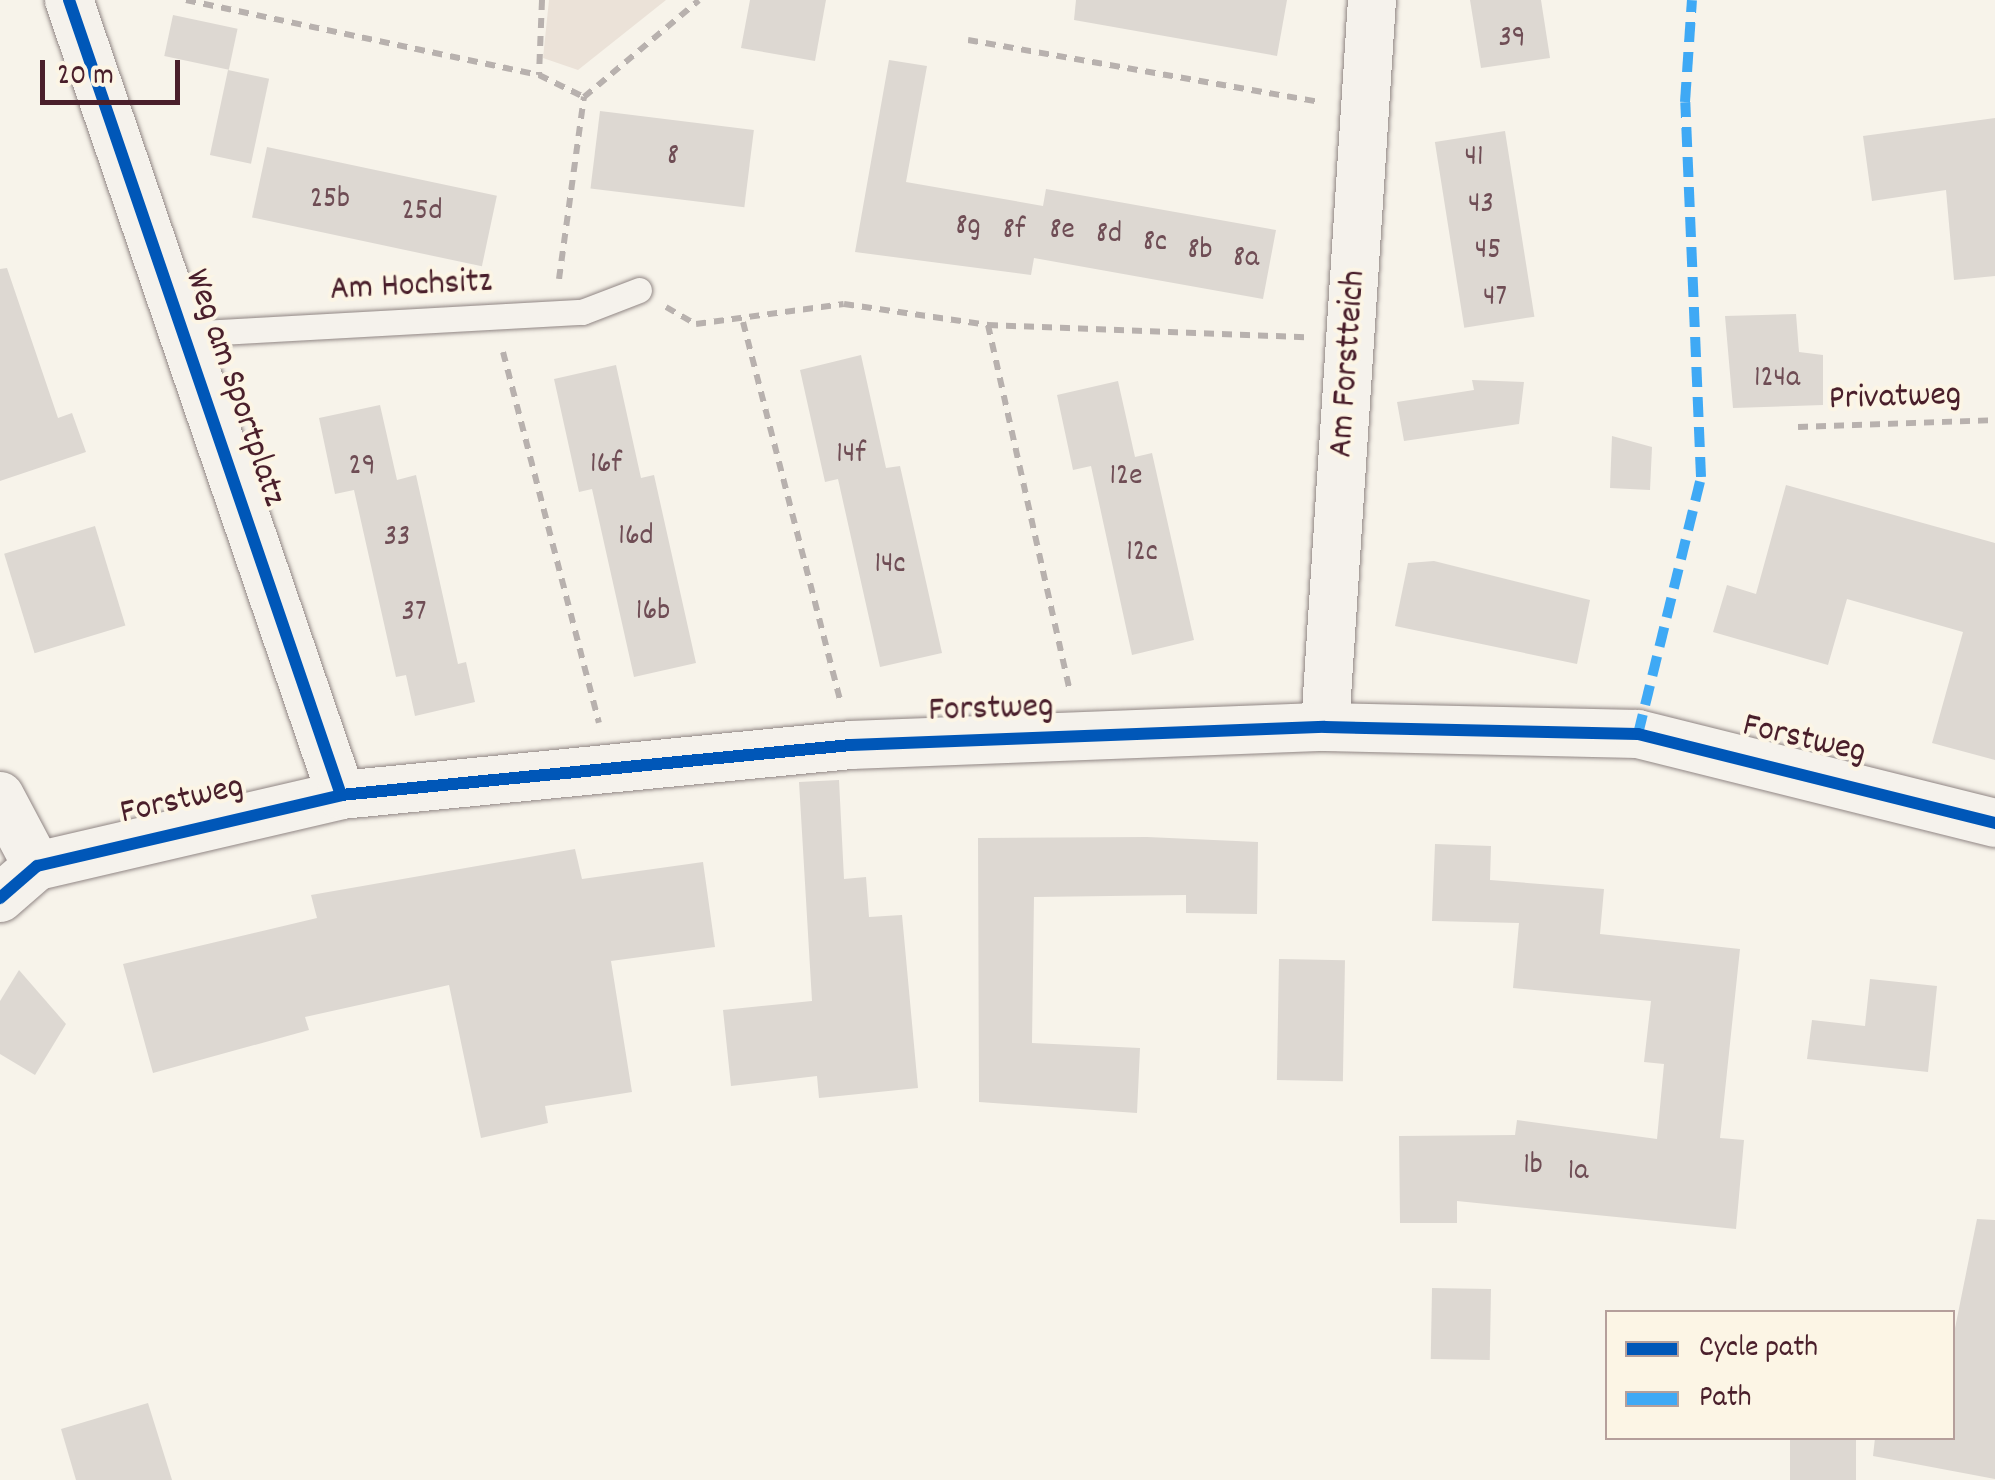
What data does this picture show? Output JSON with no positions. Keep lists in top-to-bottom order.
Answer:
{
  "streets": {
    "street": ["Am Forstteich", "Weg am Sportplatz", "Forstweg"],
    "lane": ["Am Hochsitz"],
    "path": ["Privatweg"]
  },
  "crossings": [
    ["Am Hochsitz", "Weg am Sportplatz"],
    ["Am Forstteich", "Forstweg"],
    ["Weg am Sportplatz", "Forstweg"]
  ],
  "house_numbers": [
    "39",
    "8",
    "41",
    "25b",
    "43",
    "25d",
    "8g",
    "8f",
    "8e",
    "8d",
    "8c",
    "8b",
    "45",
    "8a",
    "47",
    "124a",
    "14f",
    "16f",
    "29",
    "12e",
    "16d",
    "33",
    "12c",
    "14c",
    "16b",
    "37",
    "1b",
    "1a"
  ],
  "legend": ["Cycle path", "Path"],
  "scale_bar": "20 m"
}
